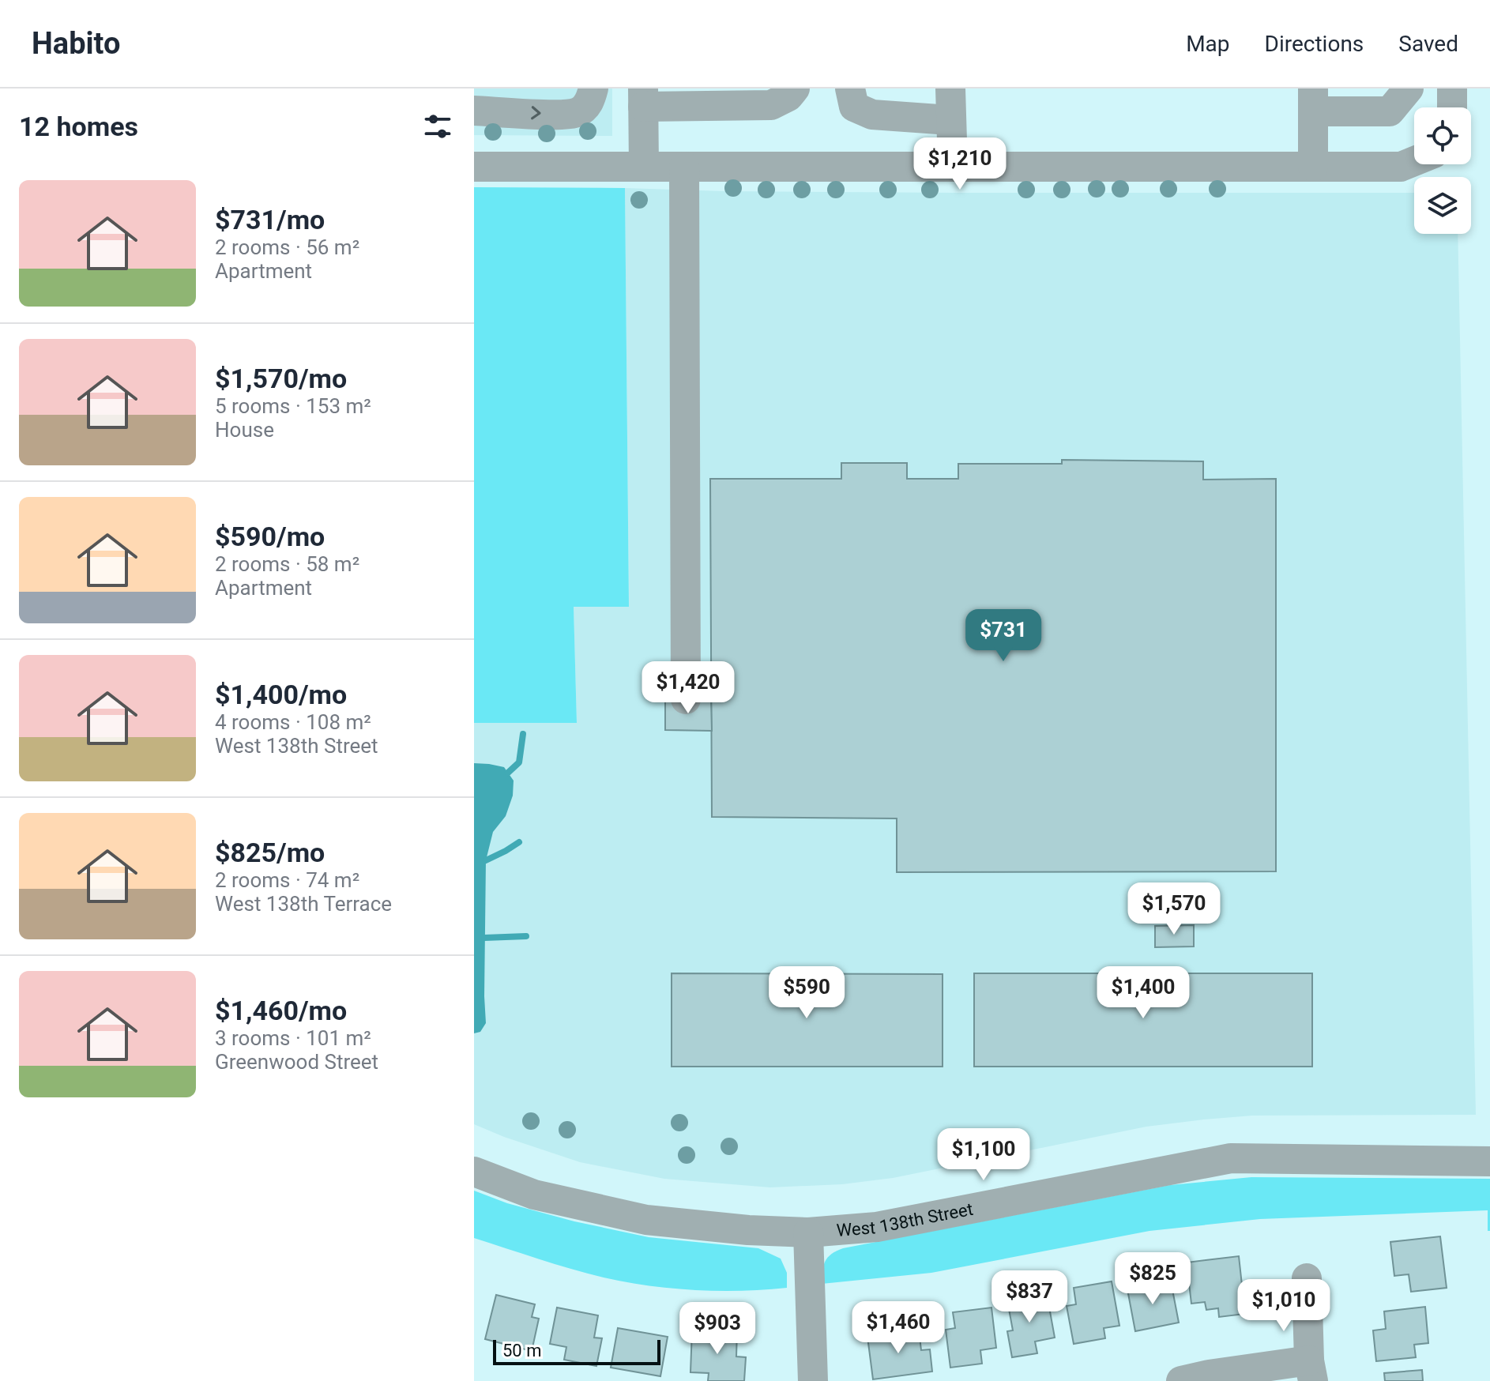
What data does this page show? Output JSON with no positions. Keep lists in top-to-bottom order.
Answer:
{
  "streets": {
    "street": ["West 138th Street"]
  },
  "scale_bar": "50 m",
  "page": {
    "header": "Habito",
    "nav": ["Map", "Directions", "Saved"],
    "heading": "12 homes",
    "price": [
      "$1,210",
      "$731",
      "$1,420",
      "$1,570",
      "$590",
      "$1,400",
      "$1,100",
      "$825",
      "$837",
      "$1,010",
      "$1,460",
      "$903"
    ],
    "list": [
      {
        "name": "$731/mo",
        "note": "2 rooms · 56 m² · Apartment"
      },
      {
        "name": "$1,570/mo",
        "note": "5 rooms · 153 m² · House"
      },
      {
        "name": "$590/mo",
        "note": "2 rooms · 58 m² · Apartment"
      },
      {
        "name": "$1,400/mo",
        "note": "4 rooms · 108 m² · West 138th Street"
      },
      {
        "name": "$825/mo",
        "note": "2 rooms · 74 m² · West 138th Terrace"
      },
      {
        "name": "$1,460/mo",
        "note": "3 rooms · 101 m² · Greenwood Street"
      }
    ],
    "scale": "50 m"
  }
}
